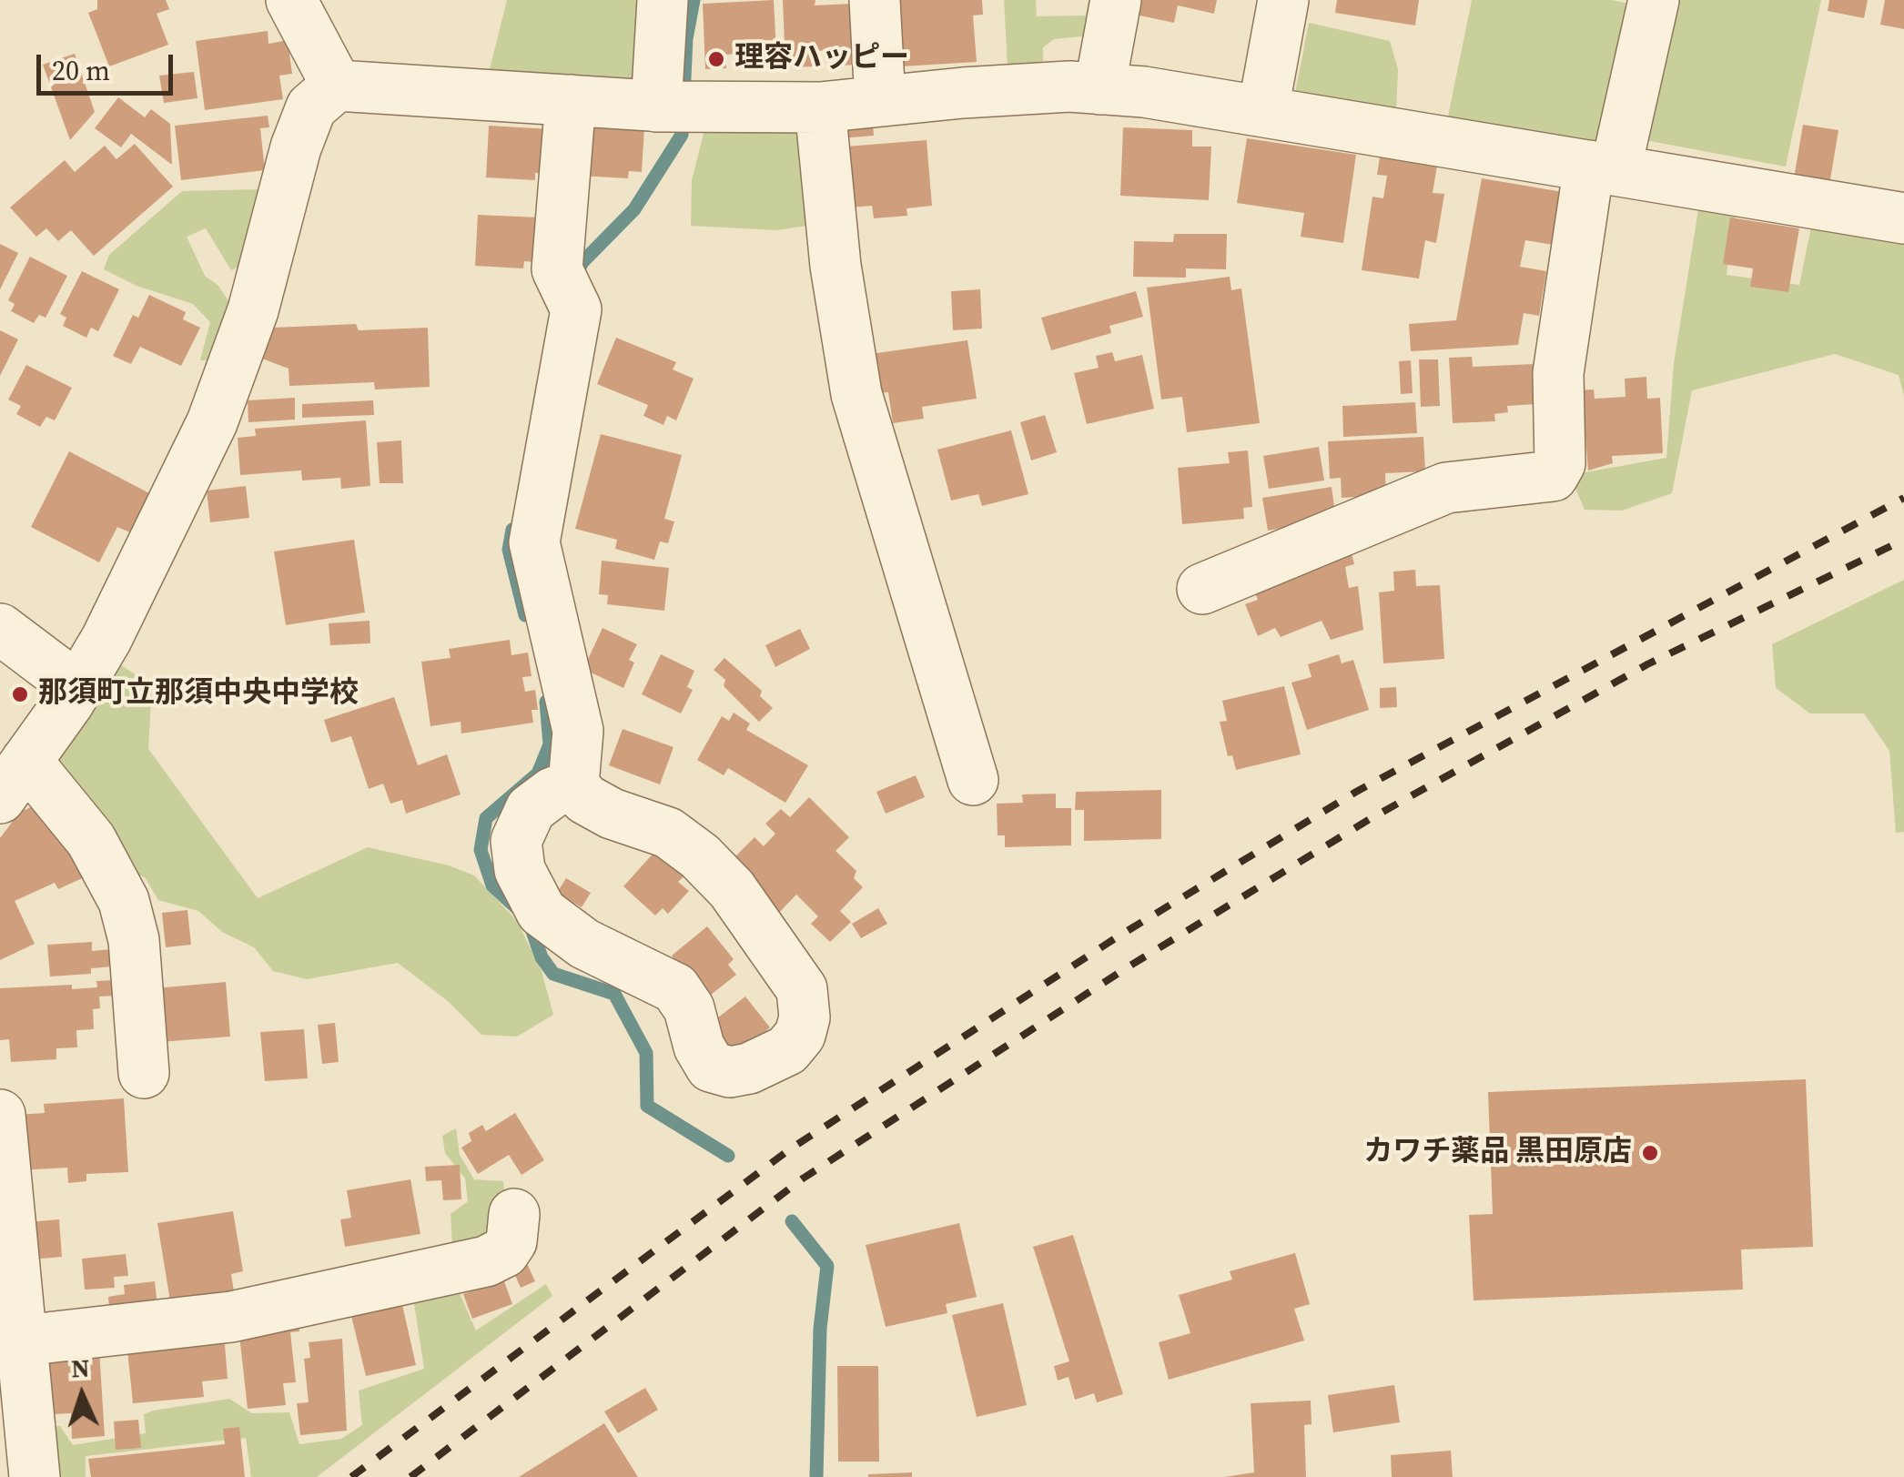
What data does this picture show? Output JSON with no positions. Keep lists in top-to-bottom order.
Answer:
{
  "places": ["理容ハッピー", "那須町立那須中央中学校", "カワチ薬品 黒田原店"],
  "scale_bar": "20 m",
  "north": "top"
}
